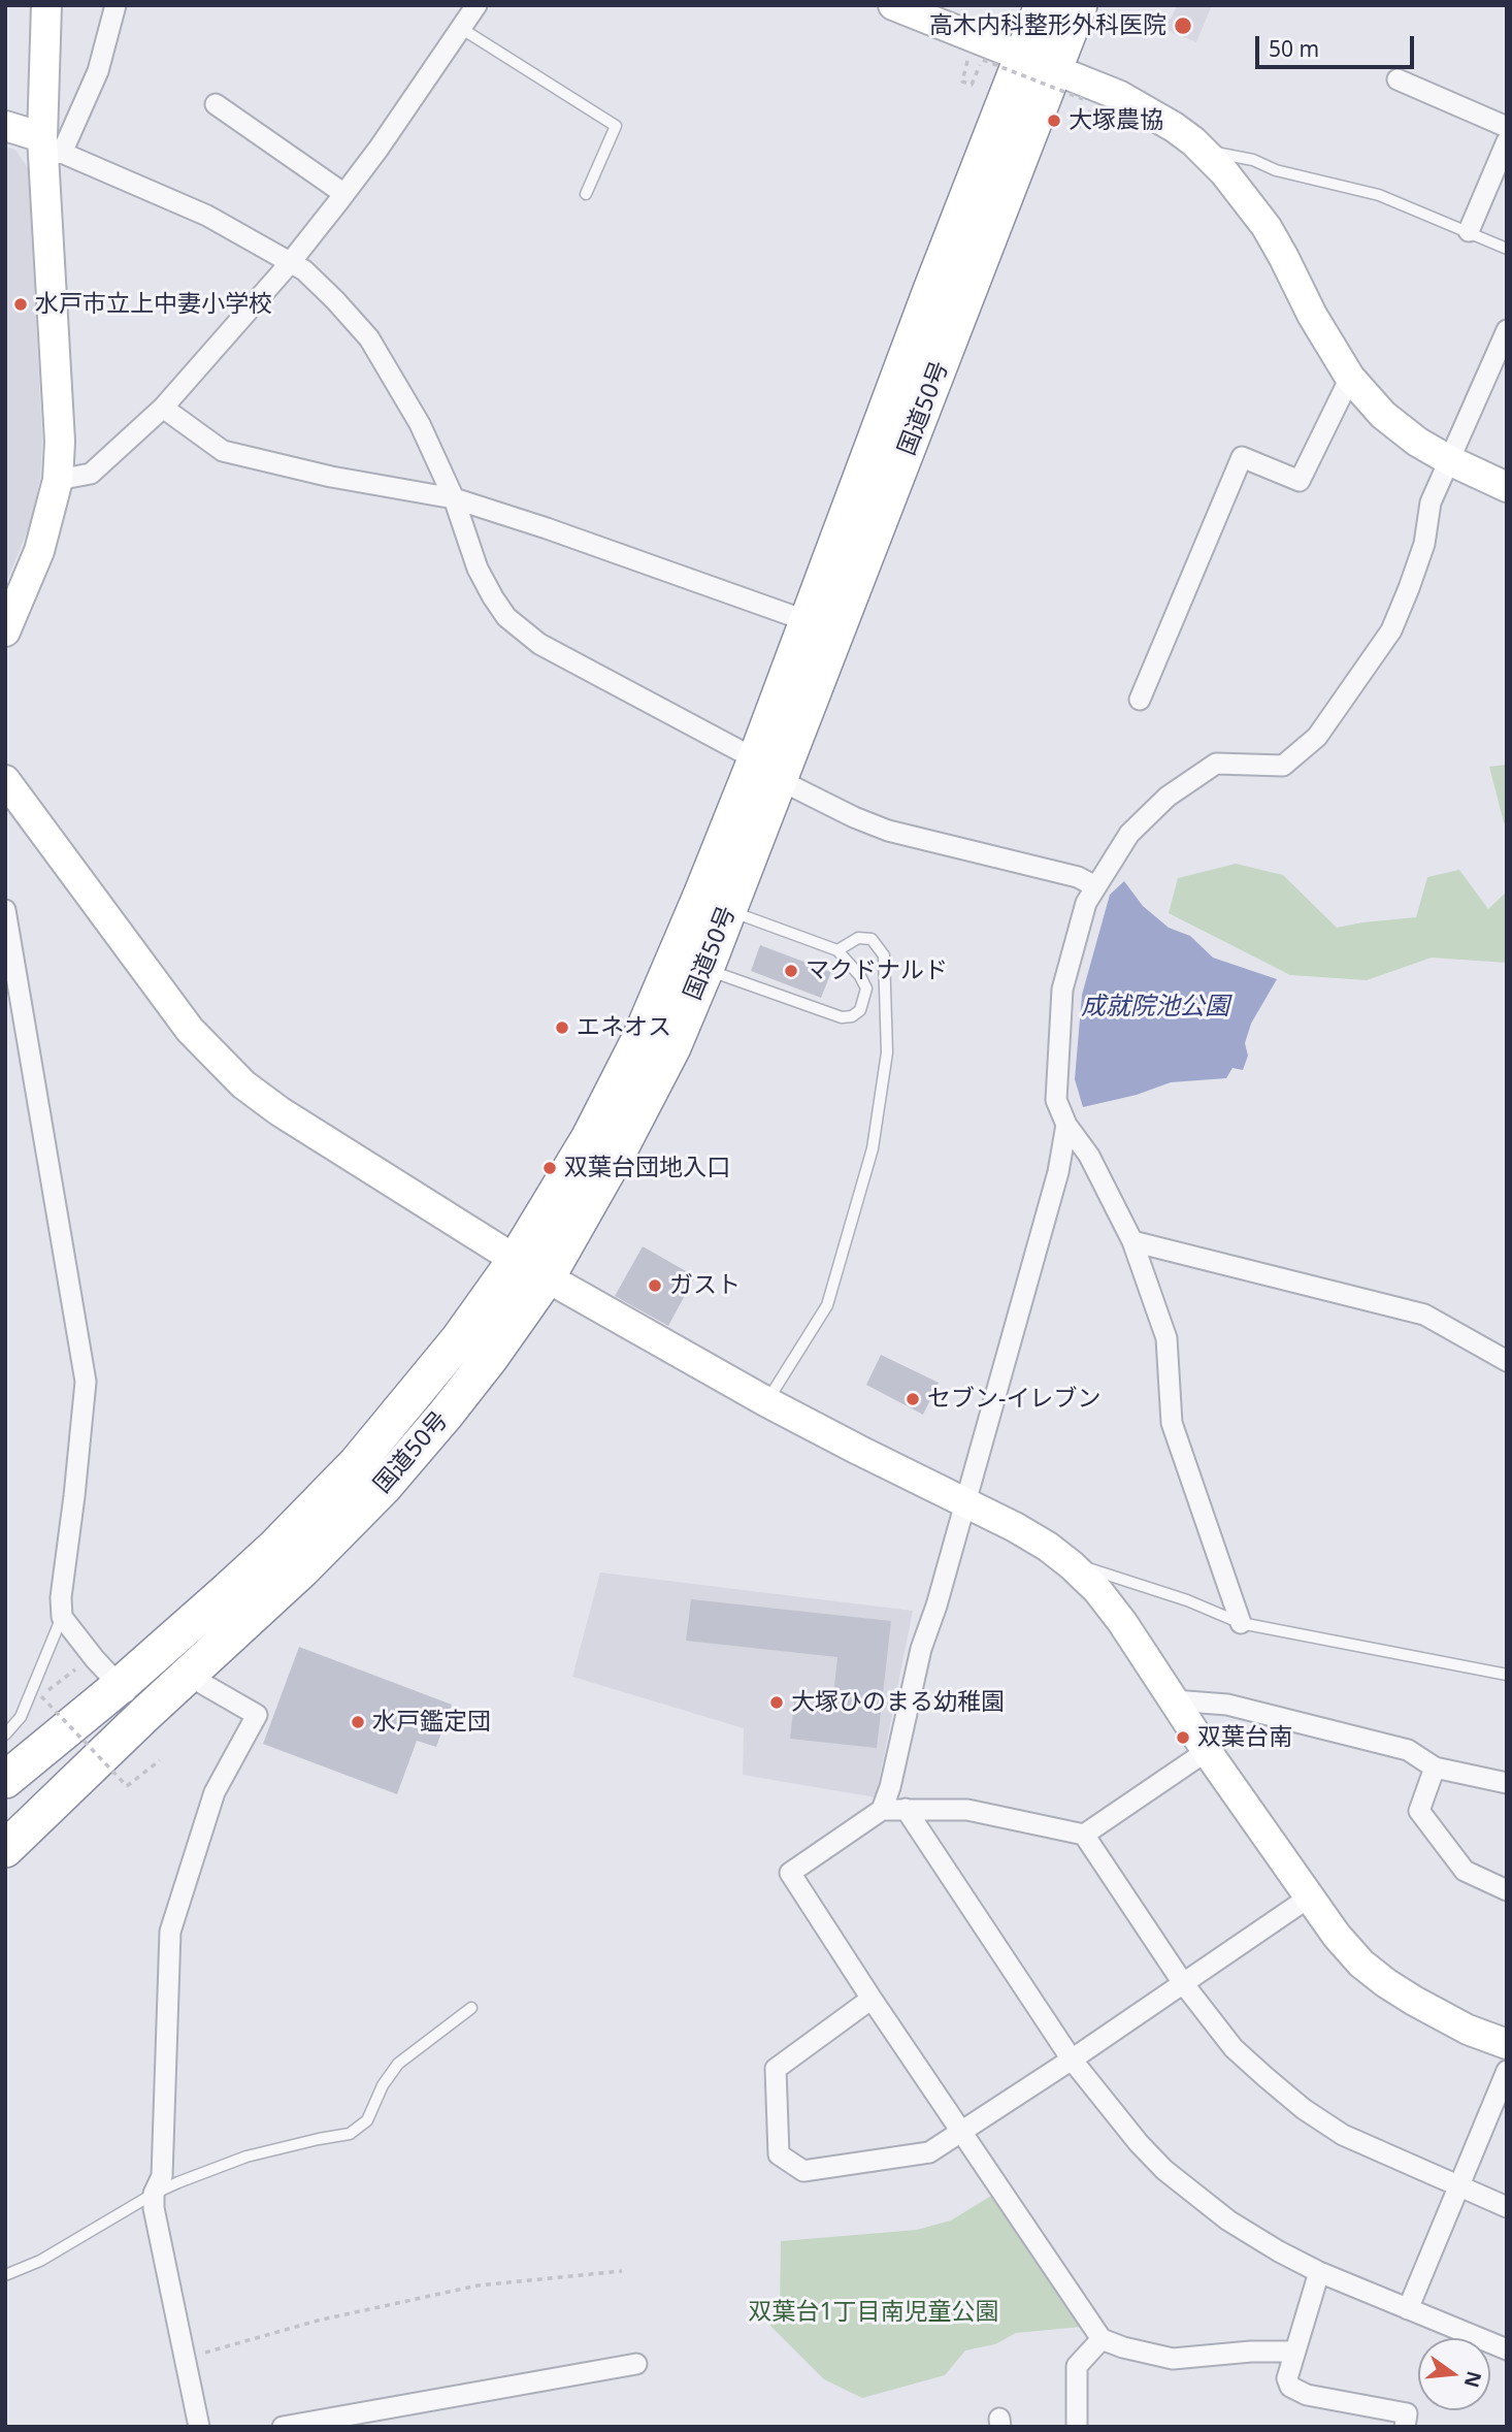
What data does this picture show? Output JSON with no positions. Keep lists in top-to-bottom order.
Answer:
{
  "streets": {
    "highway": ["国道50号"]
  },
  "water": ["成就院池公園"],
  "parks": ["双葉台1丁目南児童公園"],
  "places": [
    "高木内科整形外科医院",
    "大塚農協",
    "水戸市立上中妻小学校",
    "マクドナルド",
    "エネオス",
    "双葉台団地入口",
    "ガスト",
    "セブン-イレブン",
    "大塚ひのまる幼稚園",
    "水戸鑑定団",
    "双葉台南"
  ],
  "scale_bar": "50 m",
  "north": "right"
}
